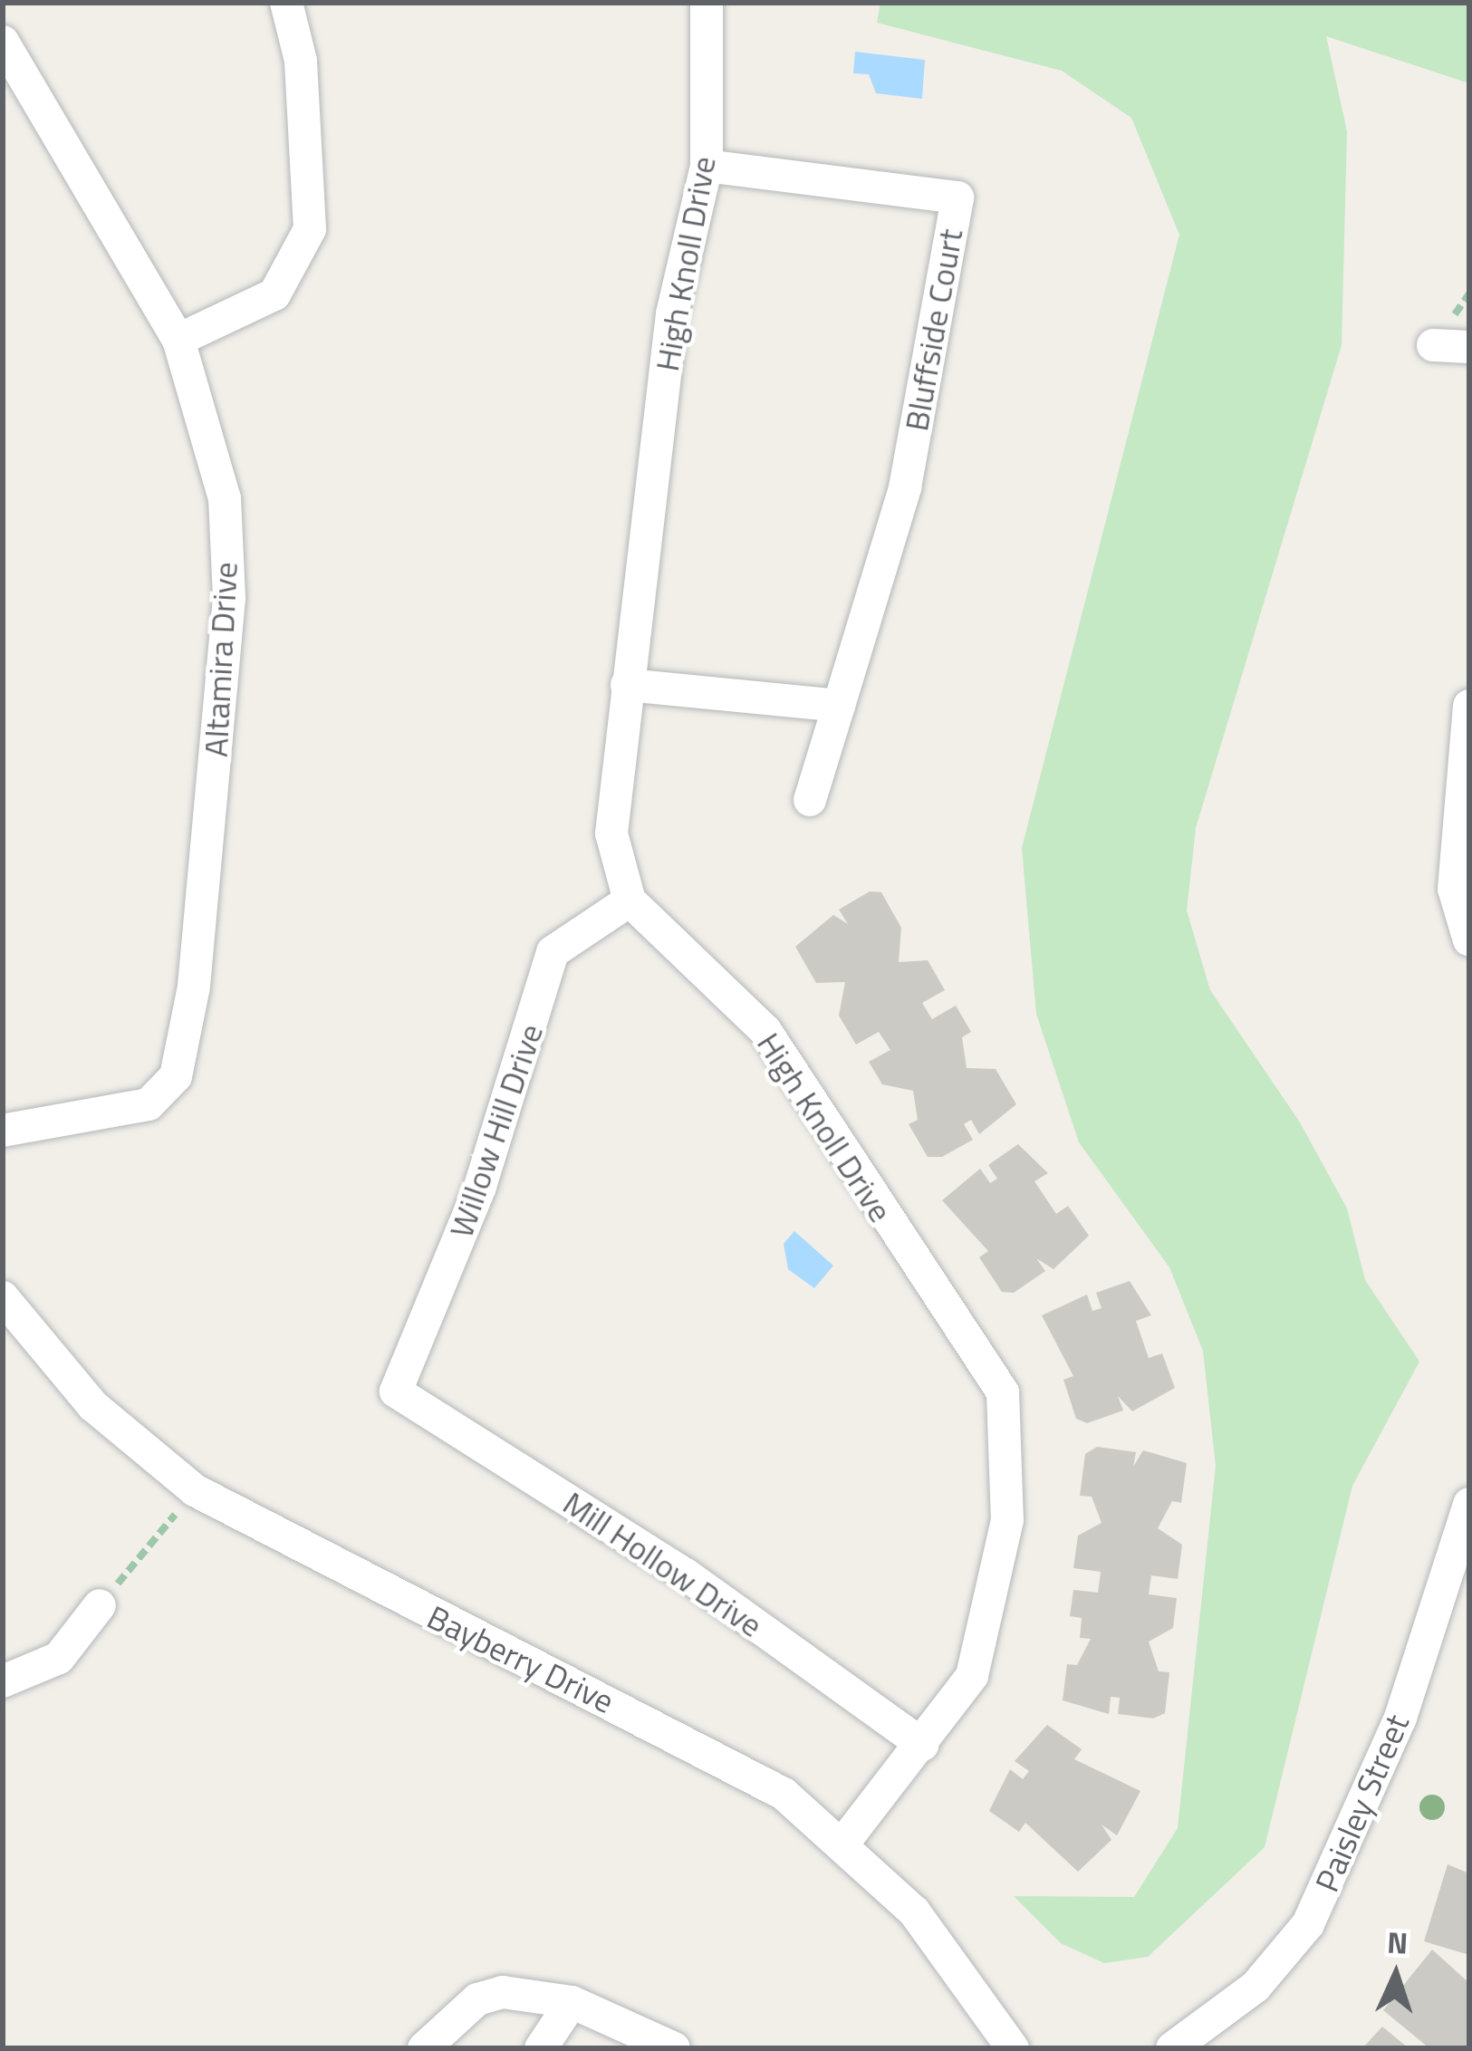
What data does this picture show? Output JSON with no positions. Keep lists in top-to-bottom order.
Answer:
{
  "streets": {
    "street": [
      "High Knoll Drive",
      "Bluffside Court",
      "Altamira Drive",
      "Willow Hill Drive",
      "Mill Hollow Drive",
      "Bayberry Drive",
      "Paisley Street"
    ]
  },
  "crossings": [
    ["High Knoll Drive", "Bluffside Court"],
    ["High Knoll Drive", "Willow Hill Drive"],
    ["High Knoll Drive", "Mill Hollow Drive"],
    ["High Knoll Drive", "Bayberry Drive"],
    ["Willow Hill Drive", "Mill Hollow Drive"]
  ],
  "north": "top"
}
